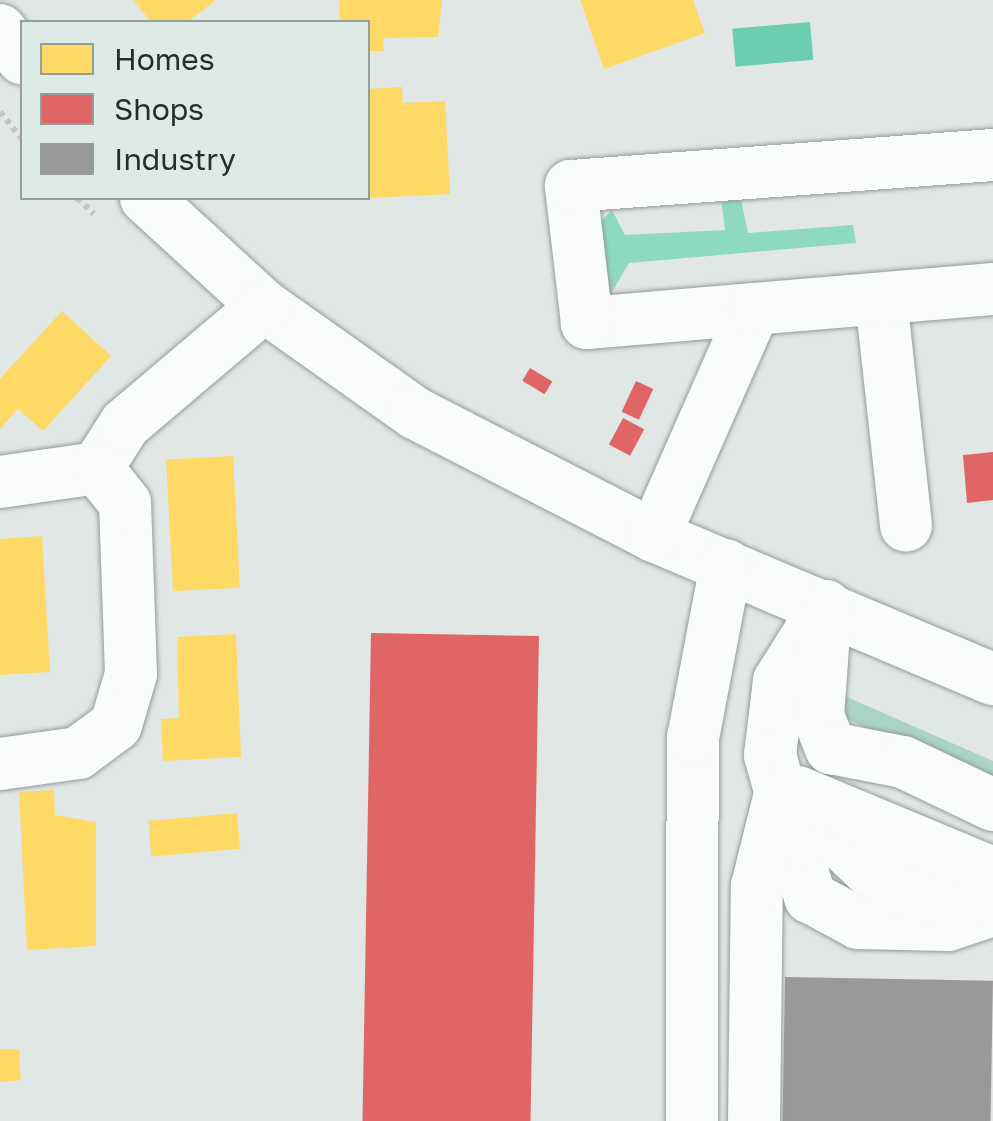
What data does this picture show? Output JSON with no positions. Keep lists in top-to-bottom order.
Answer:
{
  "legend": ["Homes", "Shops", "Industry"]
}
